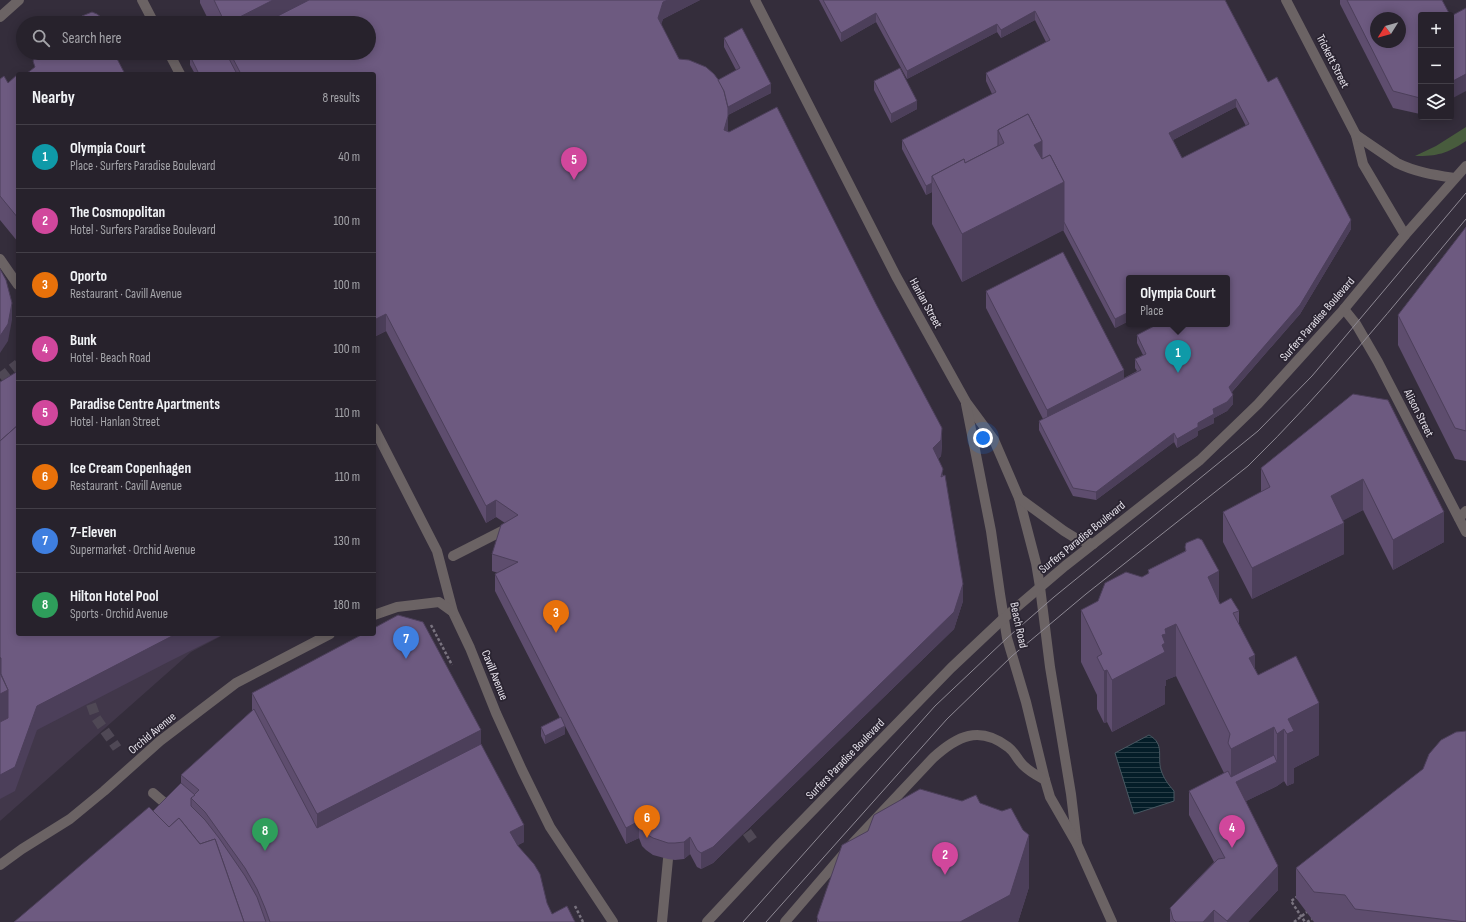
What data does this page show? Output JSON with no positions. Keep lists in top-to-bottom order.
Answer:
{
  "streets": {
    "street": [
      "Trickett Street",
      "Hanlan Street",
      "Surfers Paradise Boulevard",
      "Alison Street",
      "Beach Road",
      "Cavill Avenue",
      "Orchid Avenue"
    ]
  },
  "crossings": [
    ["Trickett Street", "Surfers Paradise Boulevard"],
    ["Hanlan Street", "Surfers Paradise Boulevard"],
    ["Hanlan Street", "Beach Road"],
    ["Surfers Paradise Boulevard", "Alison Street"],
    ["Surfers Paradise Boulevard", "Beach Road"]
  ],
  "north": "bottom left",
  "page": {
    "map_buttons": ["+", "−"],
    "search": "Search here",
    "heading": ["Nearby", "8 results"],
    "list": [
      {
        "mark": "1",
        "name": "Olympia Court",
        "note": "Place · Surfers Paradise Boulevard",
        "value": "40 m"
      },
      {
        "mark": "2",
        "name": "The Cosmopolitan",
        "note": "Hotel · Surfers Paradise Boulevard",
        "value": "100 m"
      },
      {
        "mark": "3",
        "name": "Oporto",
        "note": "Restaurant · Cavill Avenue",
        "value": "100 m"
      },
      {
        "mark": "4",
        "name": "Bunk",
        "note": "Hotel · Beach Road",
        "value": "100 m"
      },
      {
        "mark": "5",
        "name": "Paradise Centre Apartments",
        "note": "Hotel · Hanlan Street",
        "value": "110 m"
      },
      {
        "mark": "6",
        "name": "Ice Cream Copenhagen",
        "note": "Restaurant · Cavill Avenue",
        "value": "110 m"
      },
      {
        "mark": "7",
        "name": "7-Eleven",
        "note": "Supermarket · Orchid Avenue",
        "value": "130 m"
      },
      {
        "mark": "8",
        "name": "Hilton Hotel Pool",
        "note": "Sports · Orchid Avenue",
        "value": "180 m"
      }
    ],
    "pins": [
      "5",
      "1",
      "3",
      "7",
      "6",
      "4",
      "8",
      "2"
    ],
    "popup": ["Olympia Court", "Place"]
  }
}
